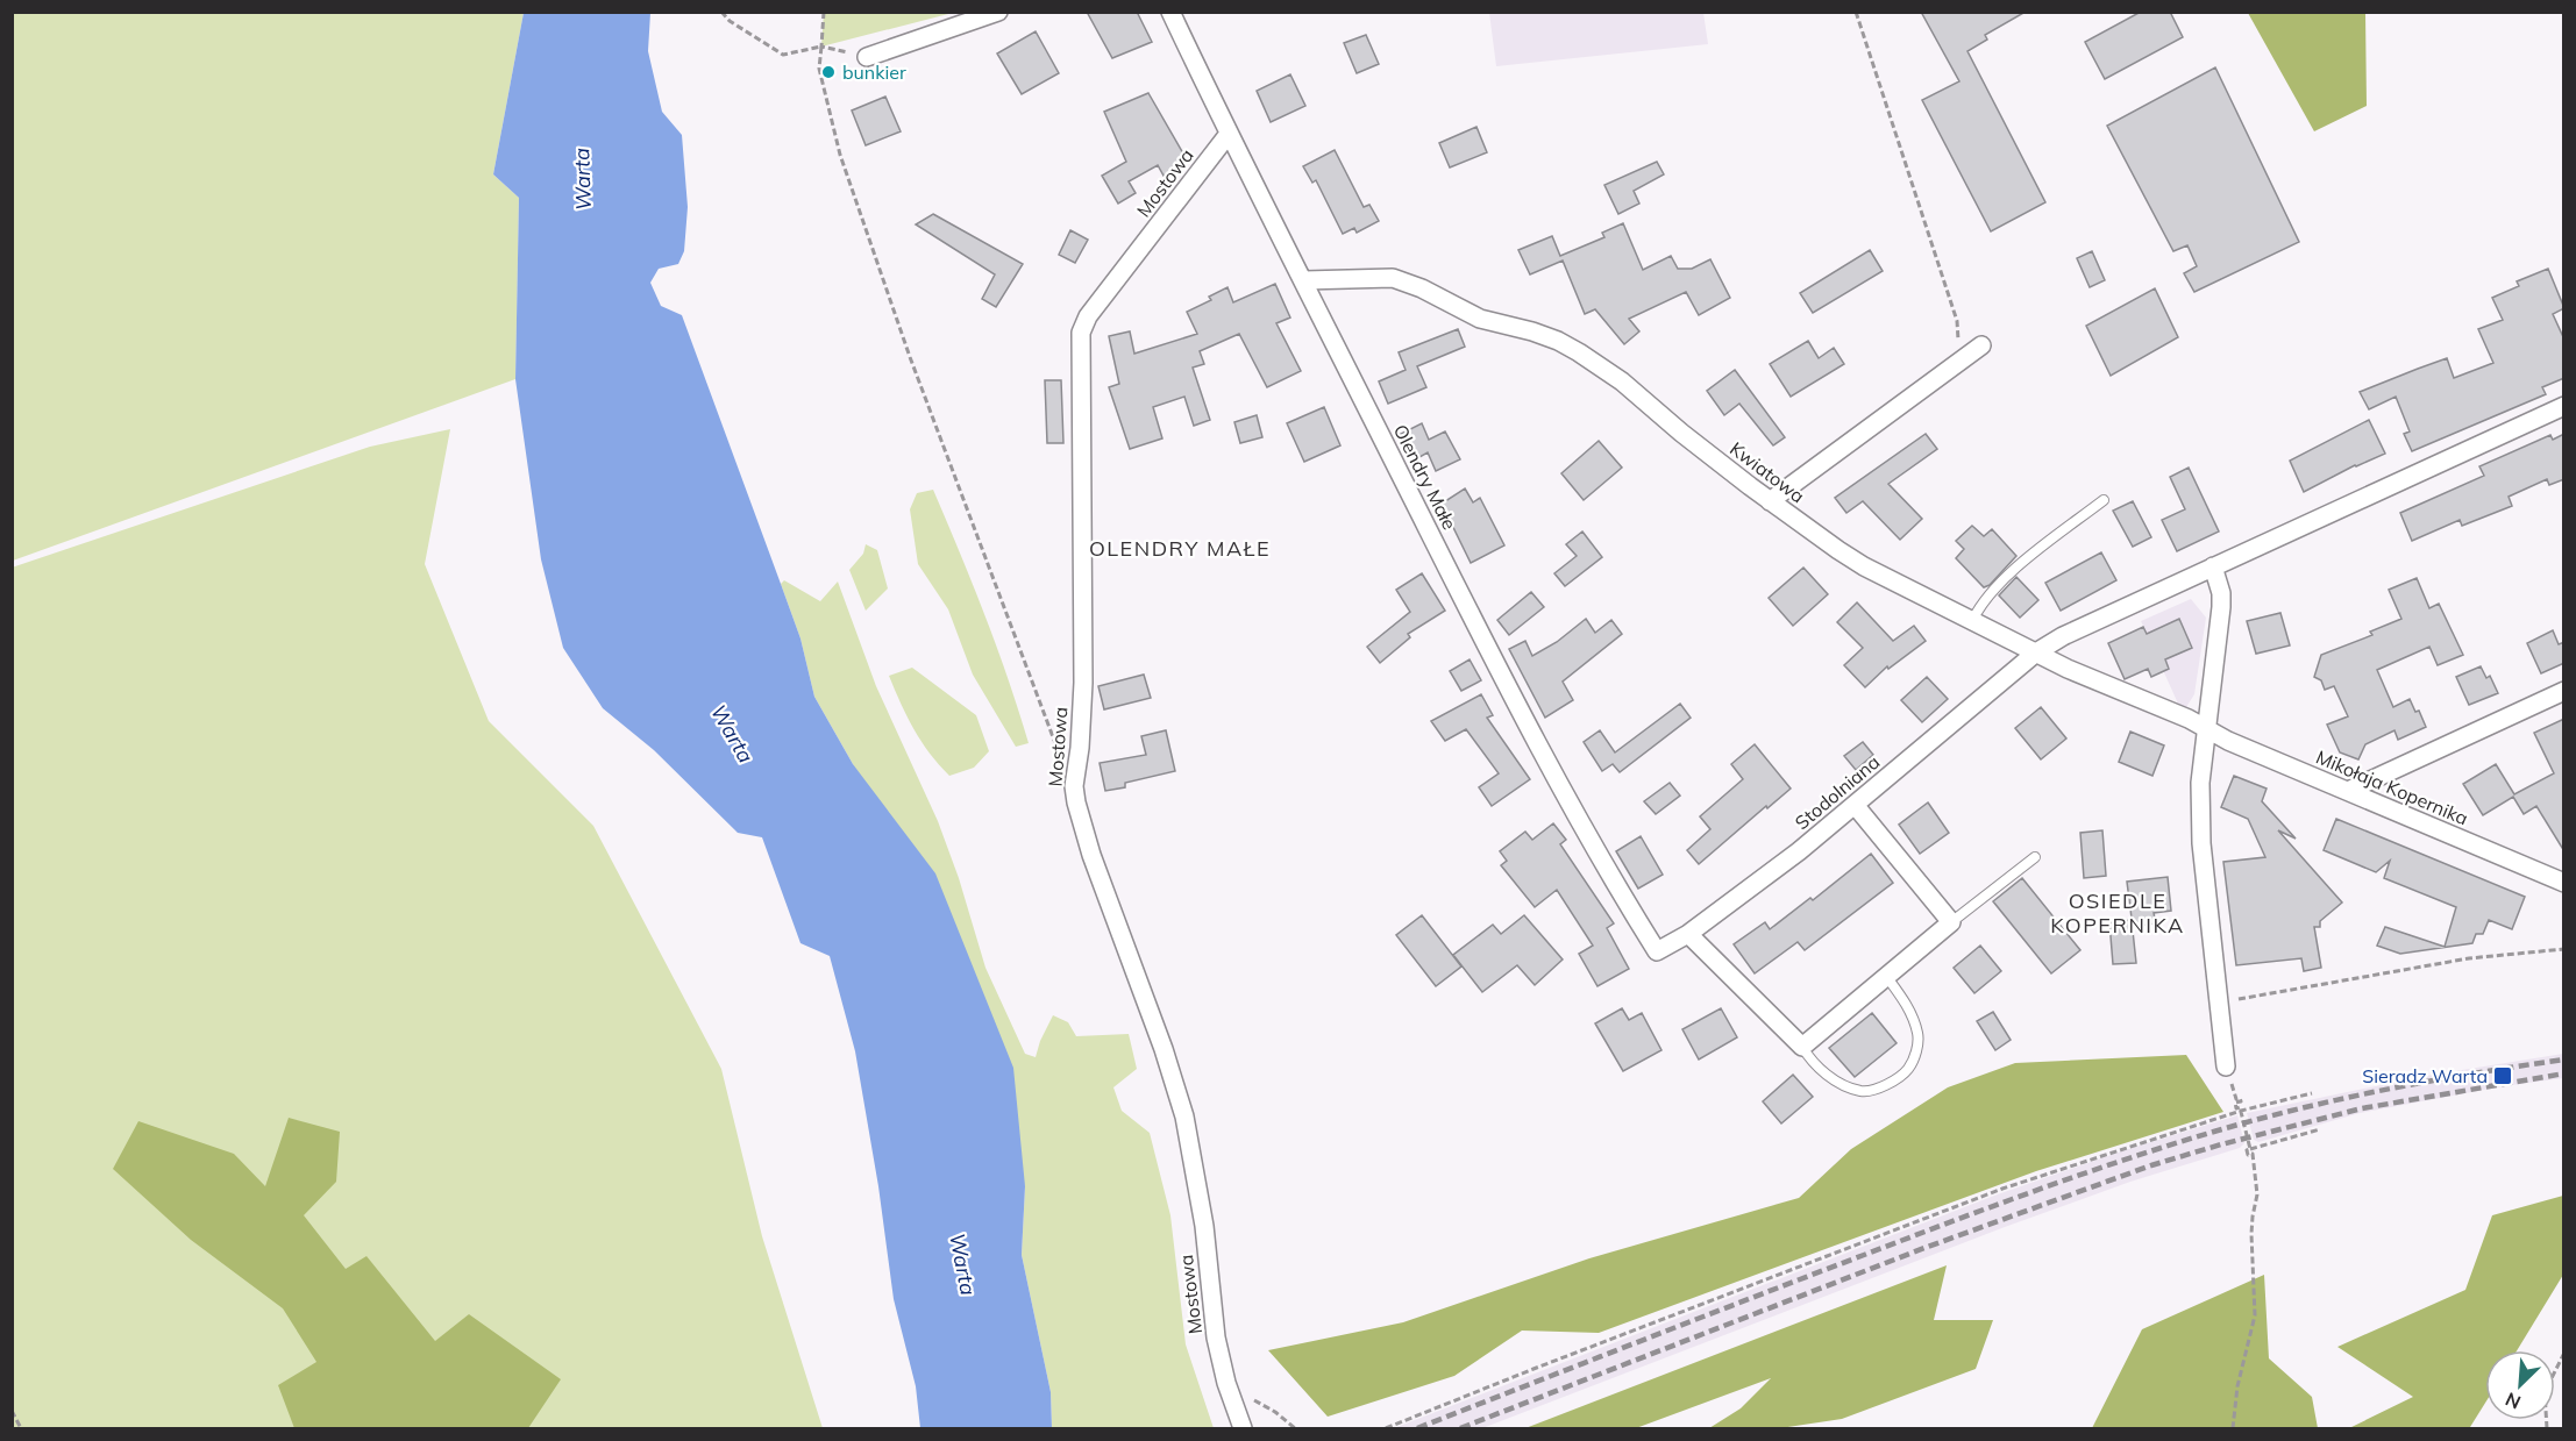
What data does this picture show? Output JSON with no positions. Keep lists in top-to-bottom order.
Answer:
{
  "streets": {
    "street": [
      "Mostowa",
      "Kwiatowa",
      "Olendry Małe",
      "Mikołaja Kopernika",
      "Stodolniana"
    ]
  },
  "crossings": [
    ["Mostowa", "Olendry Małe"],
    ["Kwiatowa", "Olendry Małe"],
    ["Kwiatowa", "Mikołaja Kopernika"],
    ["Kwiatowa", "Stodolniana"],
    ["Olendry Małe", "Stodolniana"]
  ],
  "districts": ["OLENDRY MAŁE", "OSIEDLE KOPERNIKA"],
  "water": ["Warta"],
  "places": {
    "other": ["bunkier"],
    "transit": ["Sieradz Warta"]
  },
  "north": "bottom left"
}
